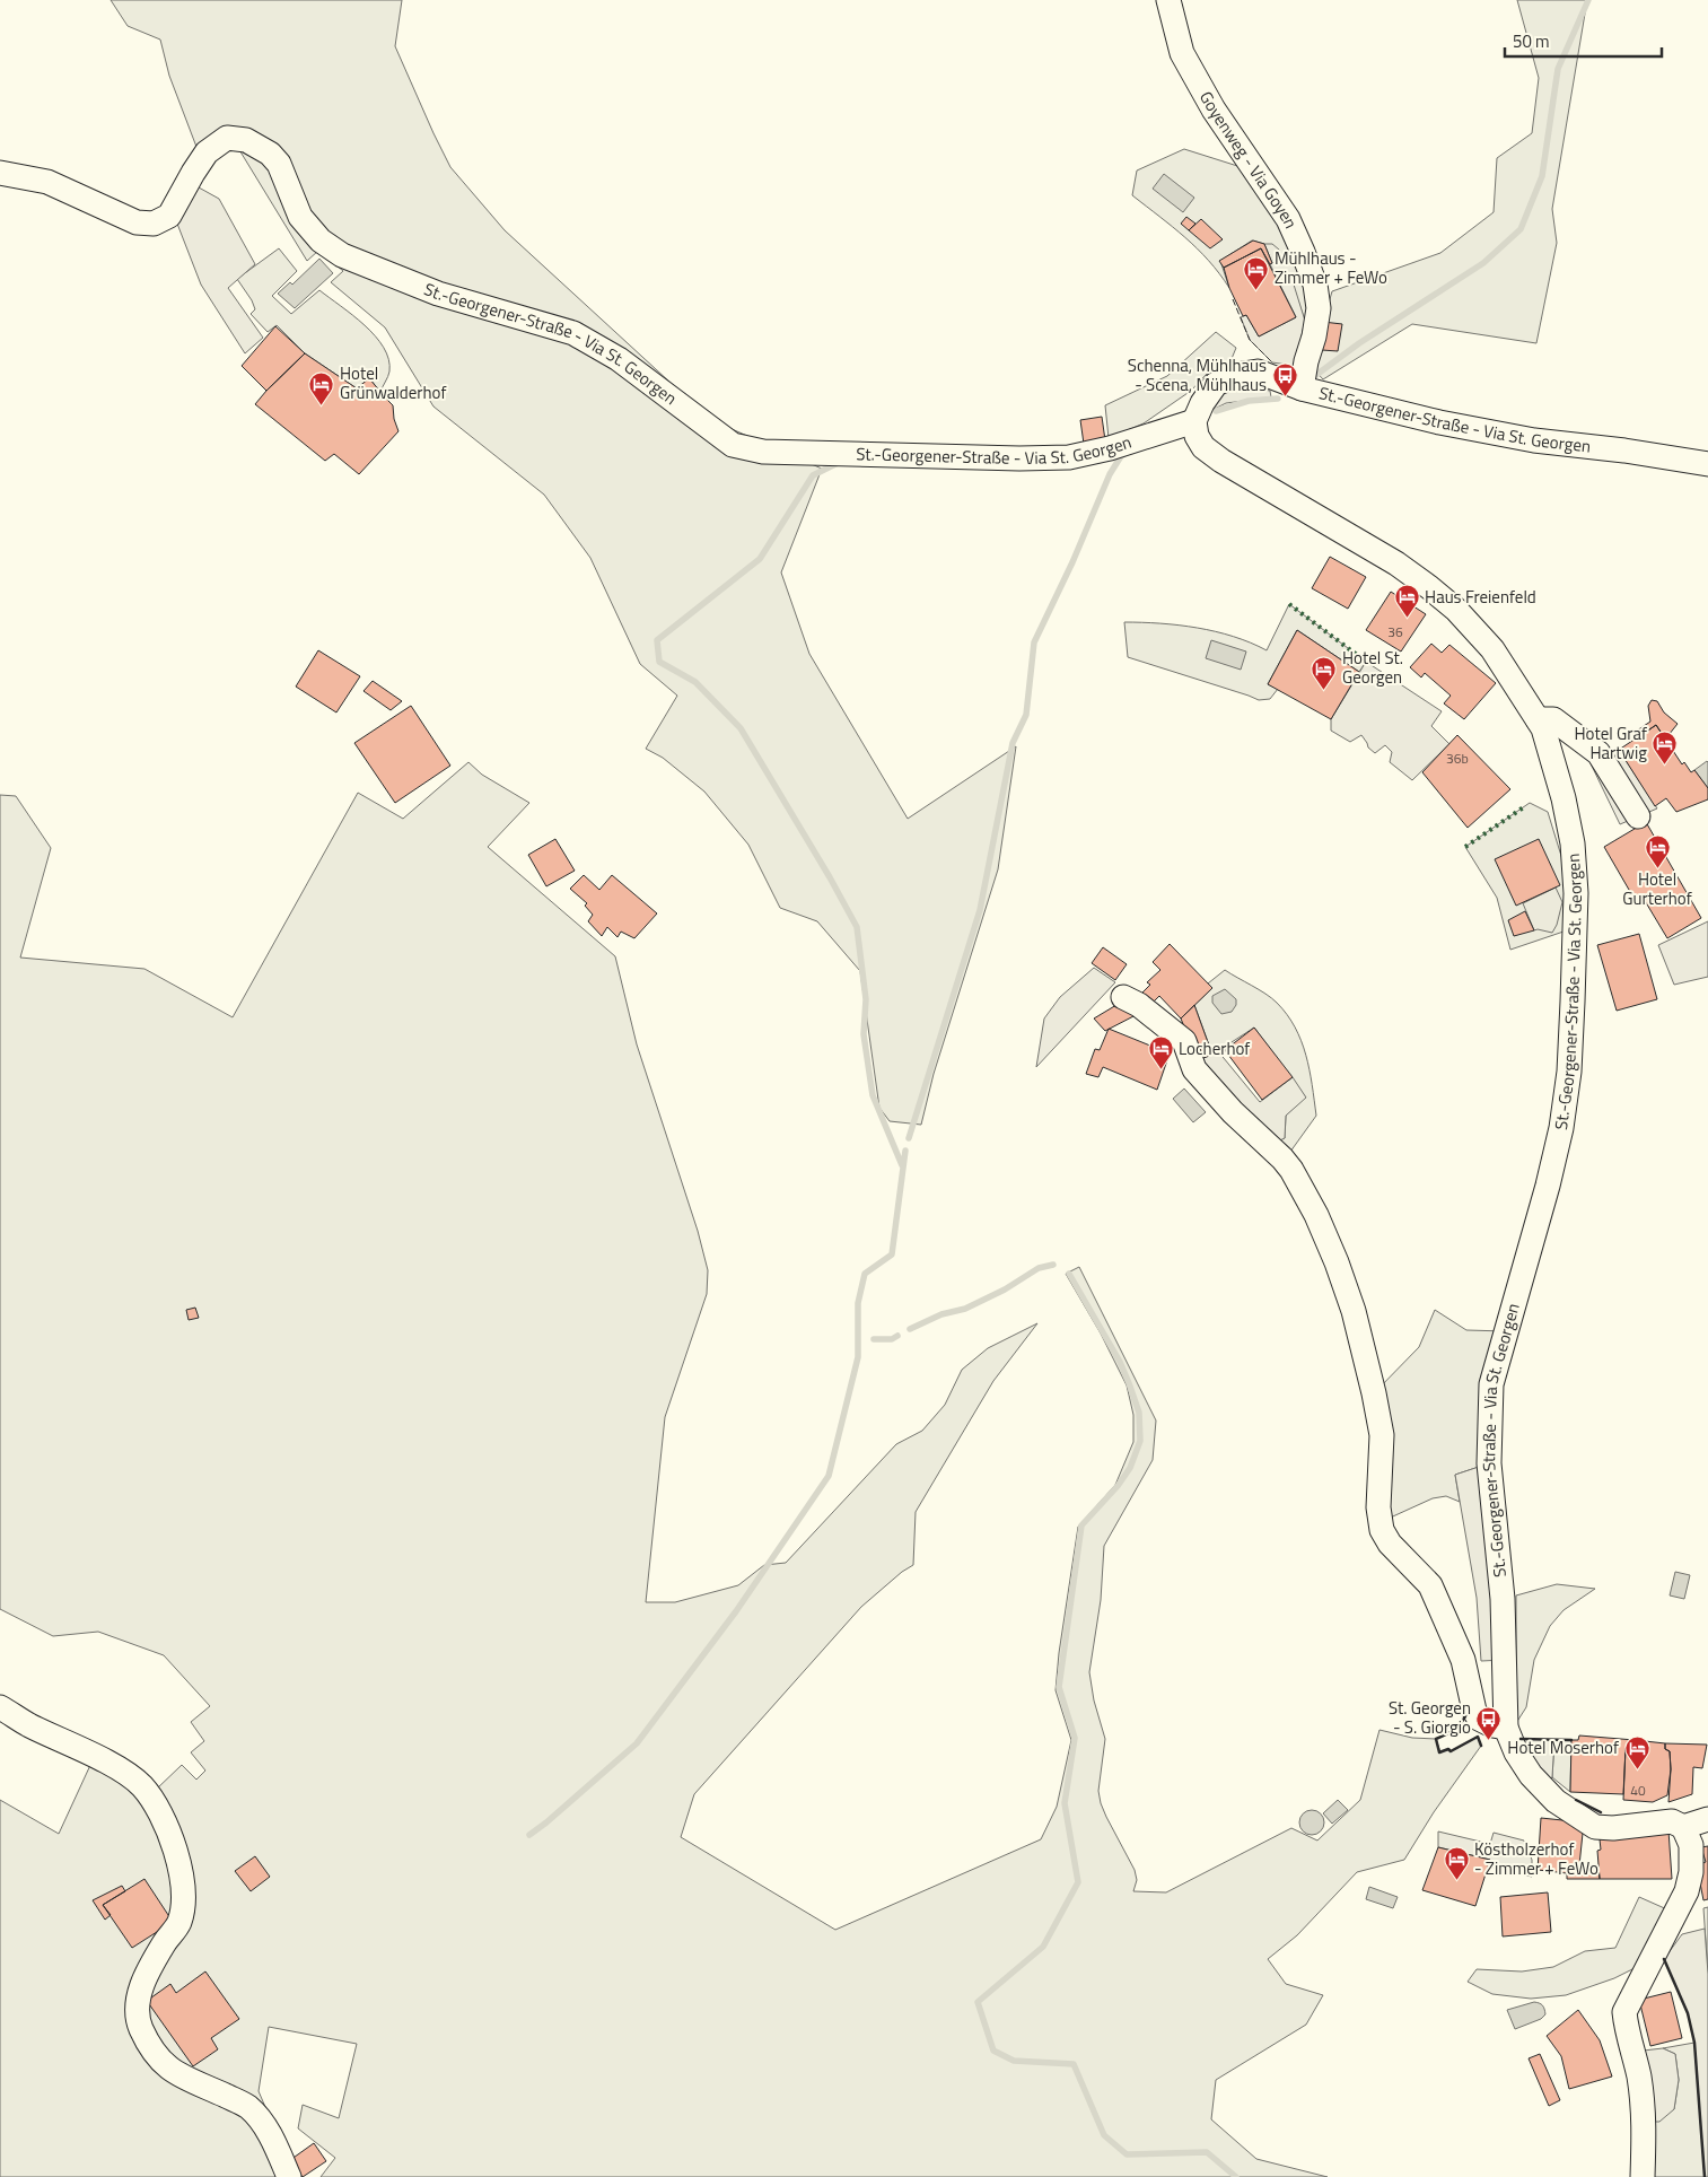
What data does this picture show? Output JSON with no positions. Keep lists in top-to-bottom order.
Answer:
{
  "streets": {
    "street": ["Goyenweg - Via Goyen", "St.-Georgener-Straße - Via St. Georgen"]
  },
  "crossings": [
    ["Goyenweg - Via Goyen", "St.-Georgener-Straße - Via St. Georgen"]
  ],
  "places": {
    "hotel": [
      "Mühlhaus - Zimmer + FeWo",
      "Hotel Grünwalderhof",
      "Haus Freienfeld",
      "Hotel St. Georgen",
      "Hotel Graf Hartwig",
      "Hotel Gurterhof",
      "Locherhof",
      "Hotel Moserhof",
      "Köstholzerhof - Zimmer + FeWo"
    ],
    "bus stop": ["Schenna, Mühlhaus - Scena, Mühlhaus", "St. Georgen - S. Giorgio"]
  },
  "house_numbers": ["36", "36b", "40"],
  "scale_bar": "50 m"
}
